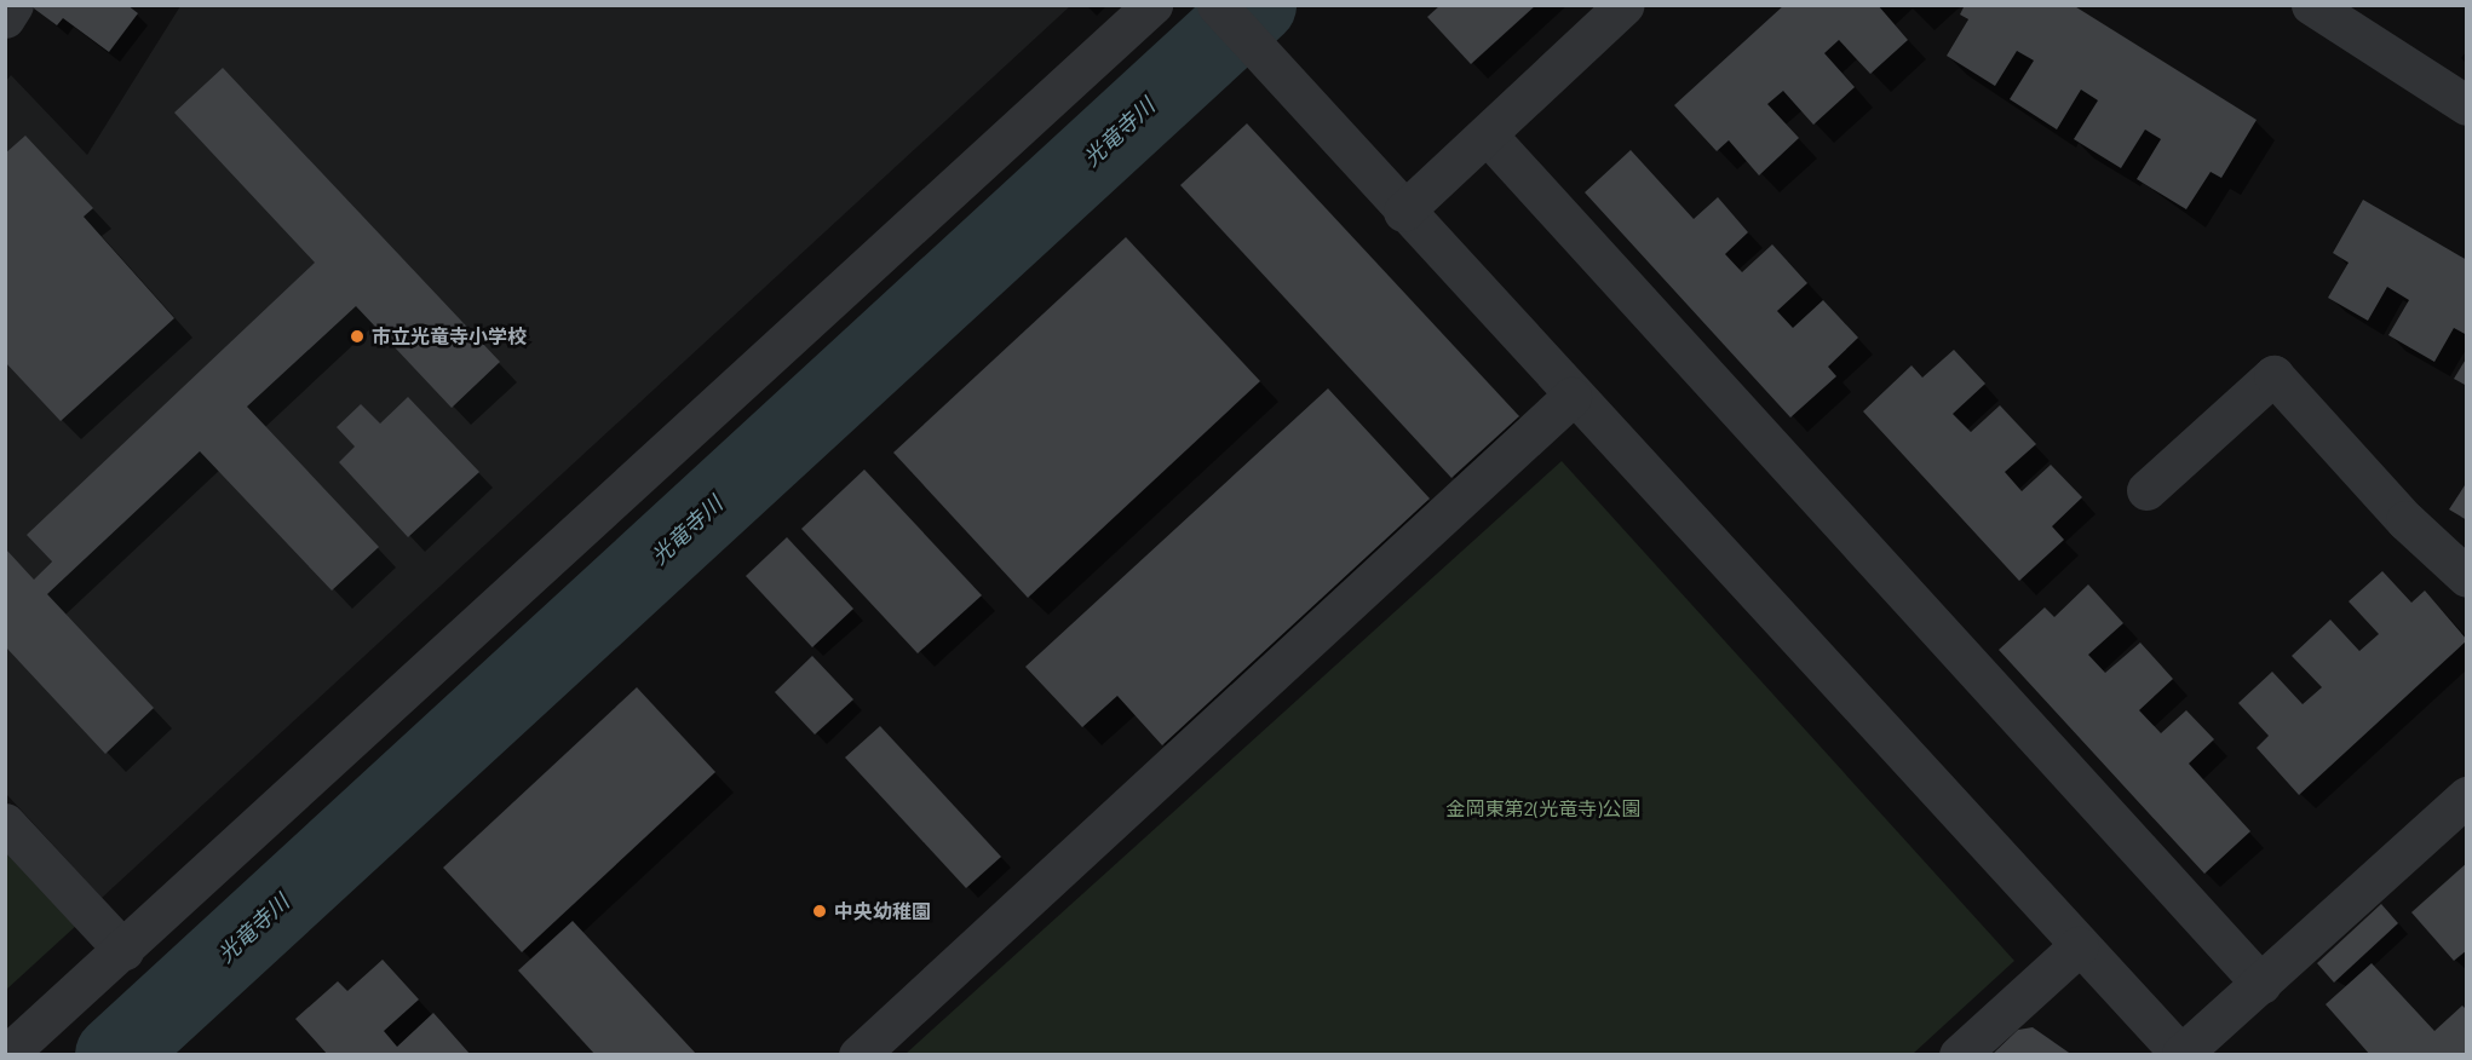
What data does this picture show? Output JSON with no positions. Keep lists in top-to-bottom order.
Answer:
{
  "water": ["光竜寺川"],
  "parks": ["金岡東第2(光竜寺)公園"],
  "places": ["市立光竜寺小学校", "中央幼稚園"]
}
